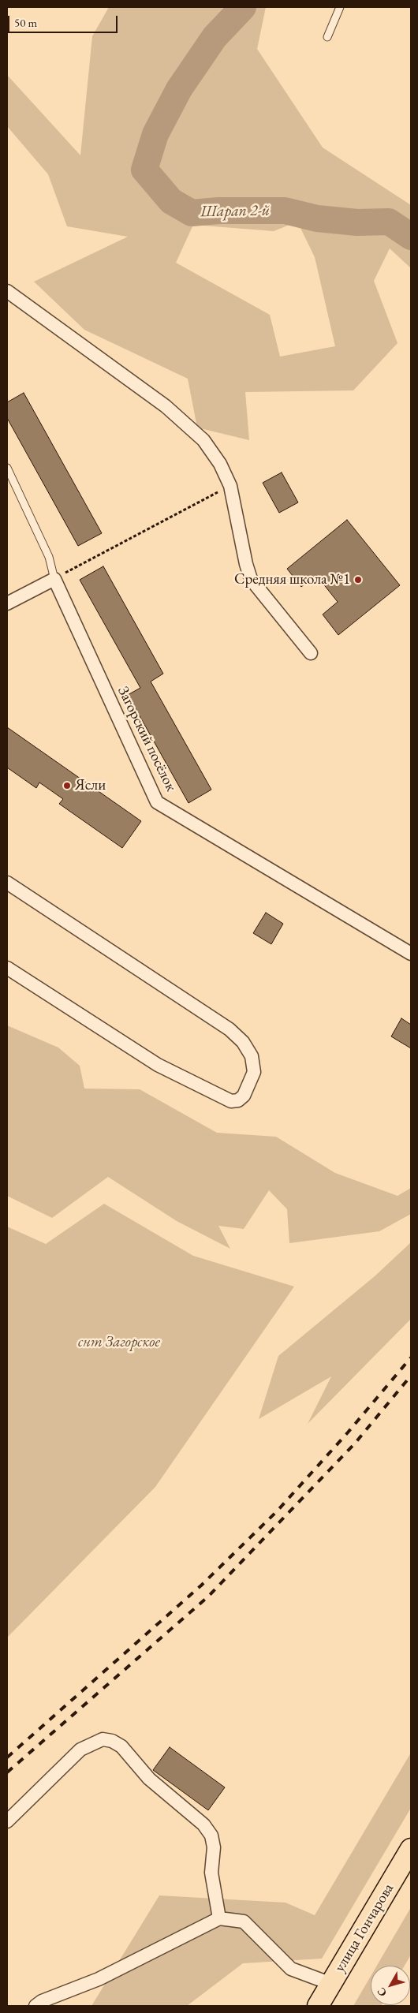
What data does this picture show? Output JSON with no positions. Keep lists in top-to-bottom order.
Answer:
{
  "streets": {
    "main road": ["улица Гончарова"],
    "street": ["Загорский посёлок"]
  },
  "water": ["Шарап 2-й"],
  "parks": ["снт Загорское"],
  "places": ["Средняя школа №1", "Ясли"],
  "scale_bar": "50 m",
  "north": "bottom left"
}
